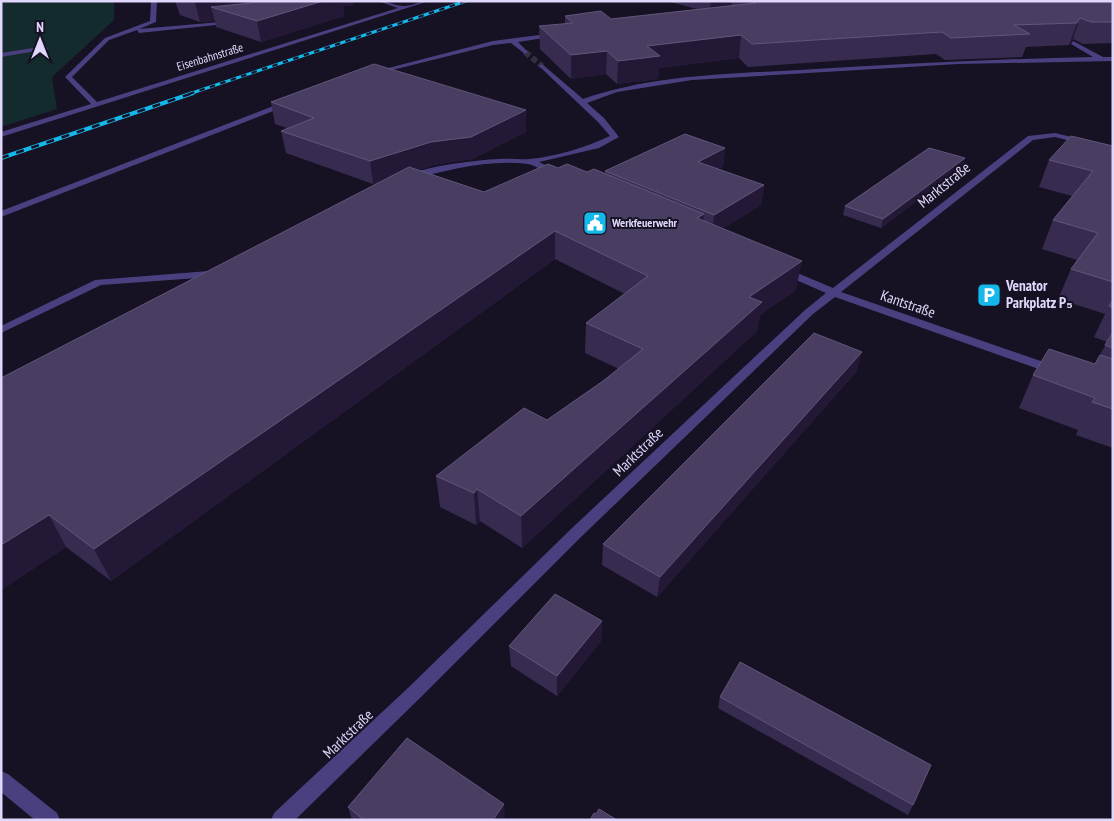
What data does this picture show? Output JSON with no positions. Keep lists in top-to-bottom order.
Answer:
{
  "streets": {
    "street": ["Eisenbahnstraße", "Marktstraße", "Kantstraße"]
  },
  "crossings": [
    ["Marktstraße", "Kantstraße"]
  ],
  "places": {
    "public building": ["Werkfeuerwehr"],
    "parking": ["Venator Parkplatz P₅"]
  },
  "north": "top"
}
